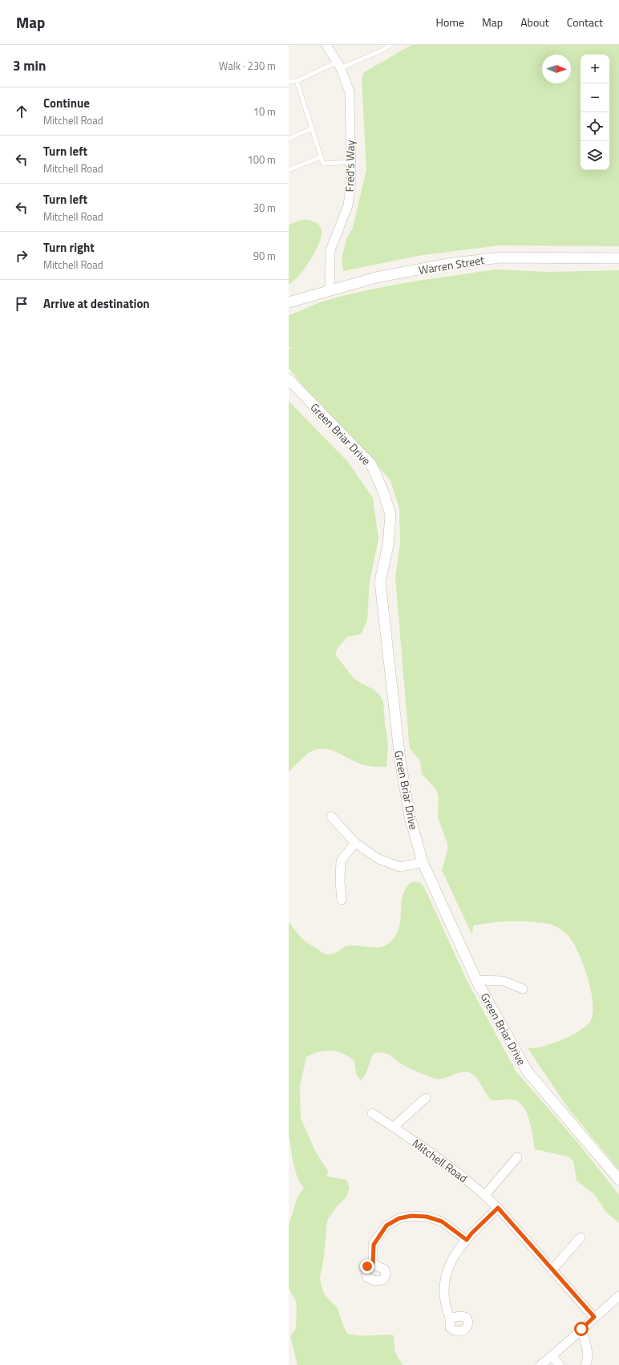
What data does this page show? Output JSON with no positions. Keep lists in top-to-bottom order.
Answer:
{
  "streets": {
    "street": [
      "Fred's Way",
      "Warren Street",
      "Green Briar Drive",
      "Mitchell Road"
    ]
  },
  "crossings": [
    ["Fred's Way", "Warren Street"]
  ],
  "north": "right",
  "page": {
    "header": "Map",
    "nav": [
      "Home",
      "Map",
      "About",
      "Contact"
    ],
    "heading": ["3 min", "Walk · 230 m"],
    "map_buttons": ["+", "−"],
    "list": [
      ["Continue", "Mitchell Road", "10 m"],
      ["Turn left", "Mitchell Road", "100 m"],
      ["Turn left", "Mitchell Road", "30 m"],
      ["Turn right", "Mitchell Road", "90 m"],
      "Arrive at destination"
    ]
  }
}
